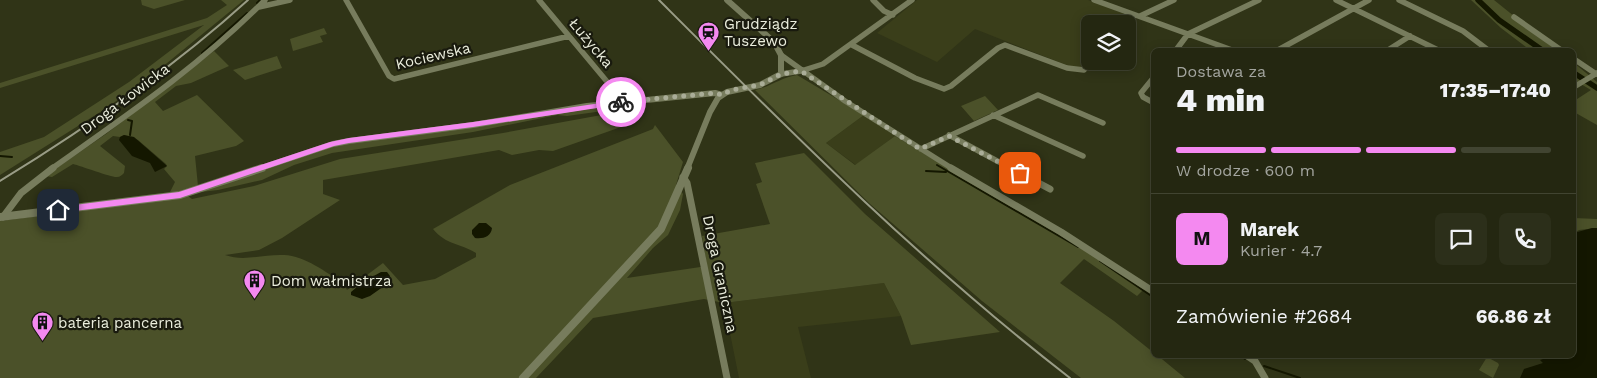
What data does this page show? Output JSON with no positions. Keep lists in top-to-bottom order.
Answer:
{
  "streets": {
    "street": [
      "Łużycka",
      "Kociewska",
      "Droga Łowicka",
      "Droga Graniczna"
    ]
  },
  "crossings": [
    ["Łużycka", "Kociewska"]
  ],
  "places": {
    "station": ["Grudziądz Tuszewo"],
    "building": ["Dom wałmistrza", "bateria pancerna"]
  },
  "page": {
    "heading": ["4 min", "Dostawa za", "17:35–17:40"],
    "panel": [
      "Marek",
      "Kurier · 4.7",
      "Zamówienie #2684",
      "66.86 zł"
    ],
    "bar": "W drodze · 600 m",
    "round": "M"
  }
}
